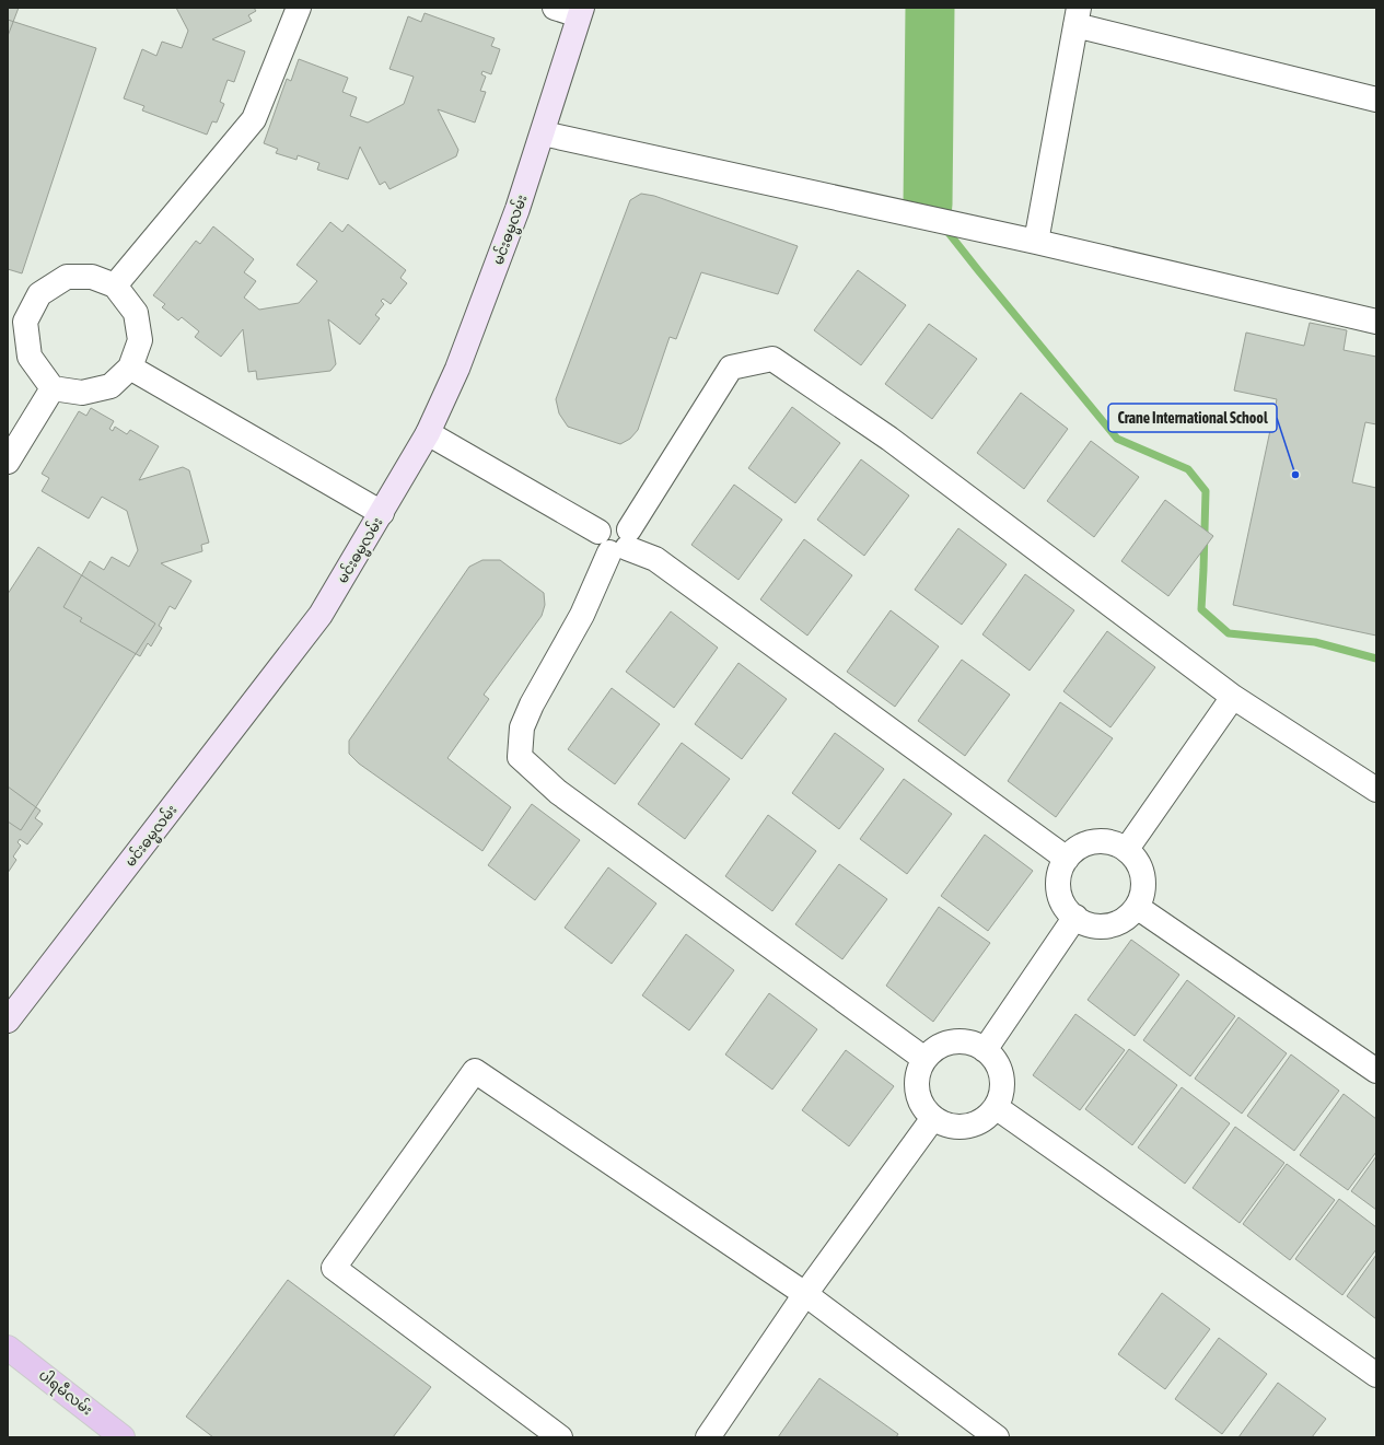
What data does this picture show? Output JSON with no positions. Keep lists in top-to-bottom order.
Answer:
{
  "streets": {
    "main road": ["မင်းဓမ္မလမ်း", "ပါရမီလမ်း"]
  },
  "places": ["Crane International School"]
}
